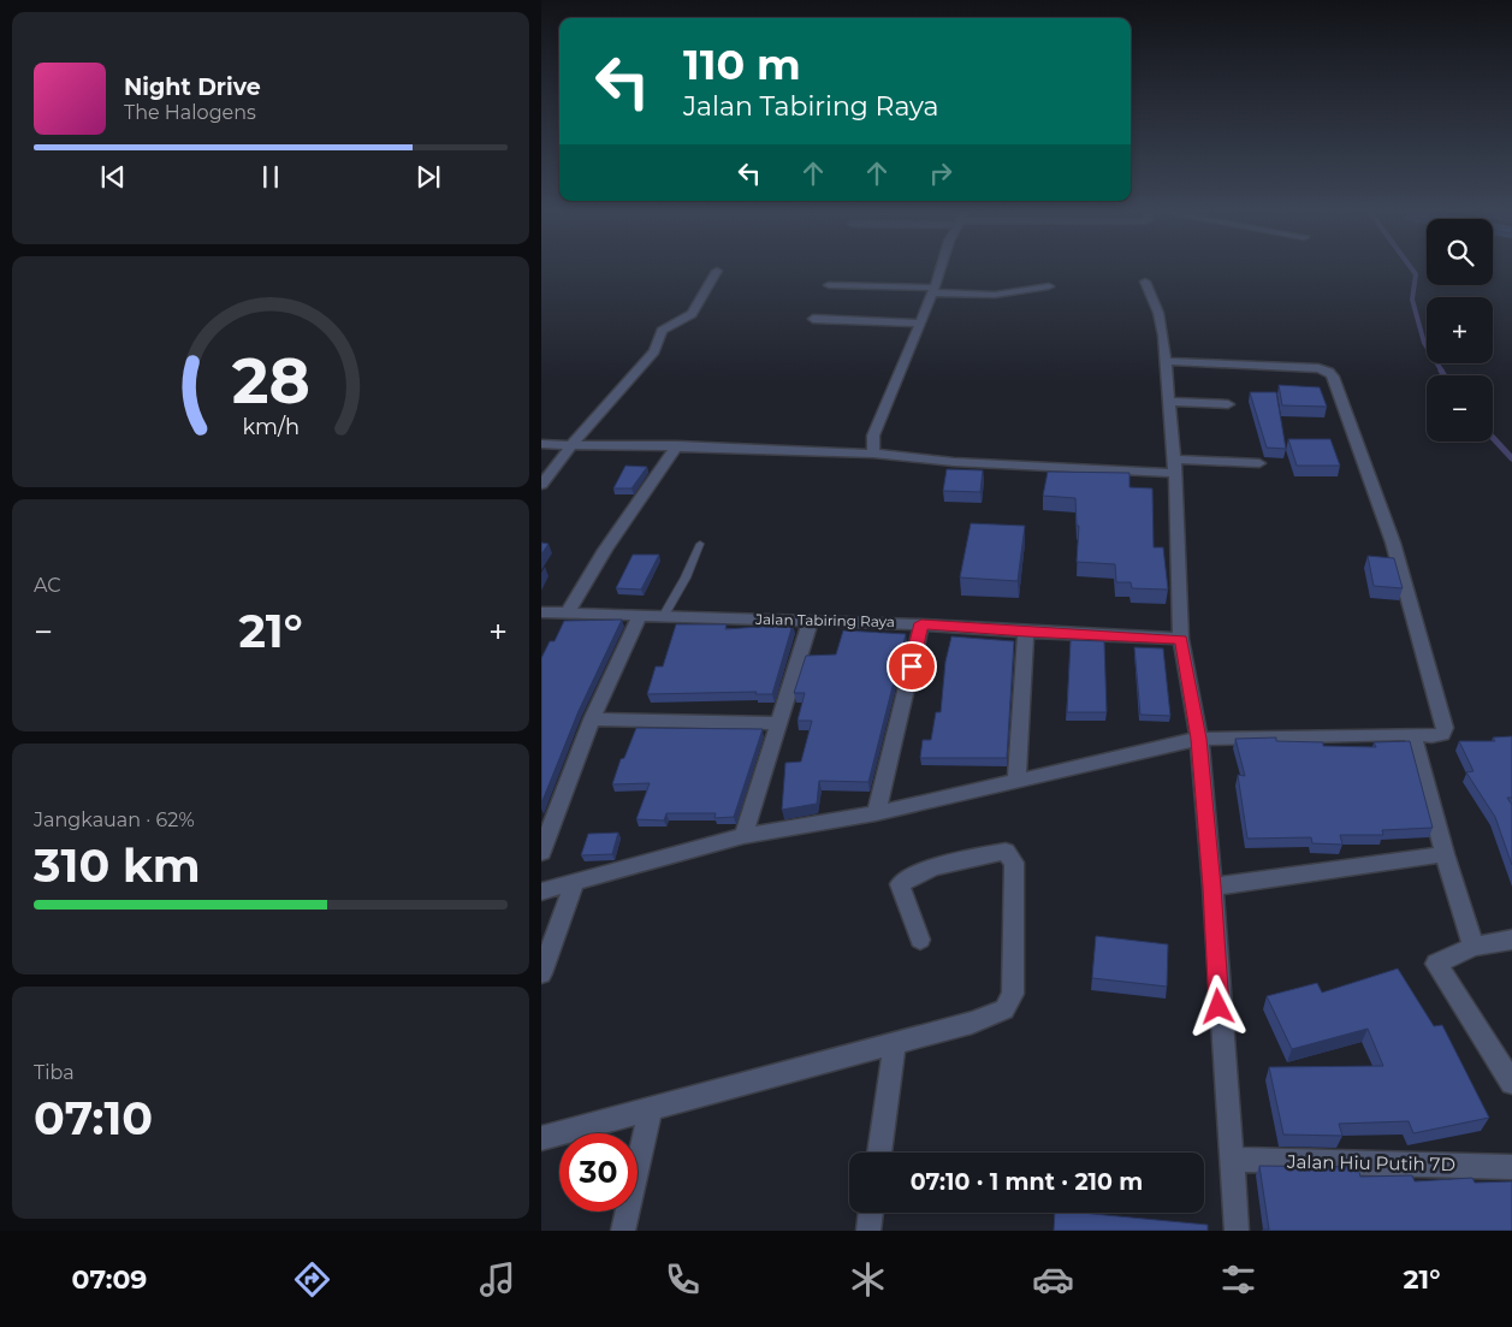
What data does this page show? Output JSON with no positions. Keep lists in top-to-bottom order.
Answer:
{
  "streets": {
    "street": ["Jalan Tabiring Raya", "Jalan Hiu Putih 7D"]
  },
  "page": {
    "turn": ["110 m", "Jalan Tabiring Raya"],
    "song": ["Night Drive", "The Halogens"],
    "map_buttons": ["+", "−"],
    "tile": [
      "AC",
      ["Jangkauan · 62%", "310 km"],
      ["Tiba", "07:10"]
    ],
    "heat": ["−", "21°", "+"],
    "limit": "30",
    "trip": "07:10 · 1 mnt · 210 m",
    "tabs": ["07:09", "21°"],
    "gauge": ["28", "km/h"]
  }
}
